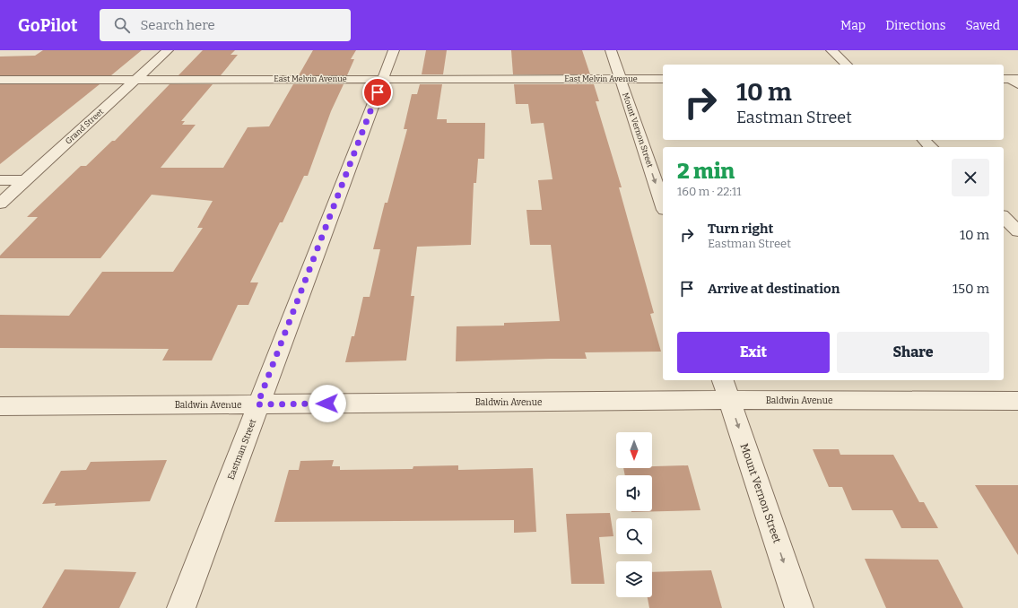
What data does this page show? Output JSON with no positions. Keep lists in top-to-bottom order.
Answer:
{
  "streets": {
    "street": [
      "East Melvin Avenue",
      "Grand Street",
      "Mount Vernon Street",
      "Baldwin Avenue",
      "Eastman Street"
    ]
  },
  "crossings": [
    ["East Melvin Avenue", "Grand Street"],
    ["East Melvin Avenue", "Mount Vernon Street"],
    ["East Melvin Avenue", "Eastman Street"],
    ["Mount Vernon Street", "Baldwin Avenue"],
    ["Baldwin Avenue", "Eastman Street"]
  ],
  "one_way": ["Mount Vernon Street"],
  "north": "bottom",
  "page": {
    "header": "GoPilot",
    "search": "Search here",
    "nav": ["Map", "Directions", "Saved"],
    "turn": ["10 m", "Eastman Street"],
    "heading": ["2 min", "160 m · 22:11"],
    "list": [
      {
        "name": "Turn right",
        "note": "Eastman Street",
        "value": "10 m"
      },
      {
        "name": "Arrive at destination",
        "value": "150 m"
      }
    ],
    "buttons": ["Exit", "Share"]
  }
}
